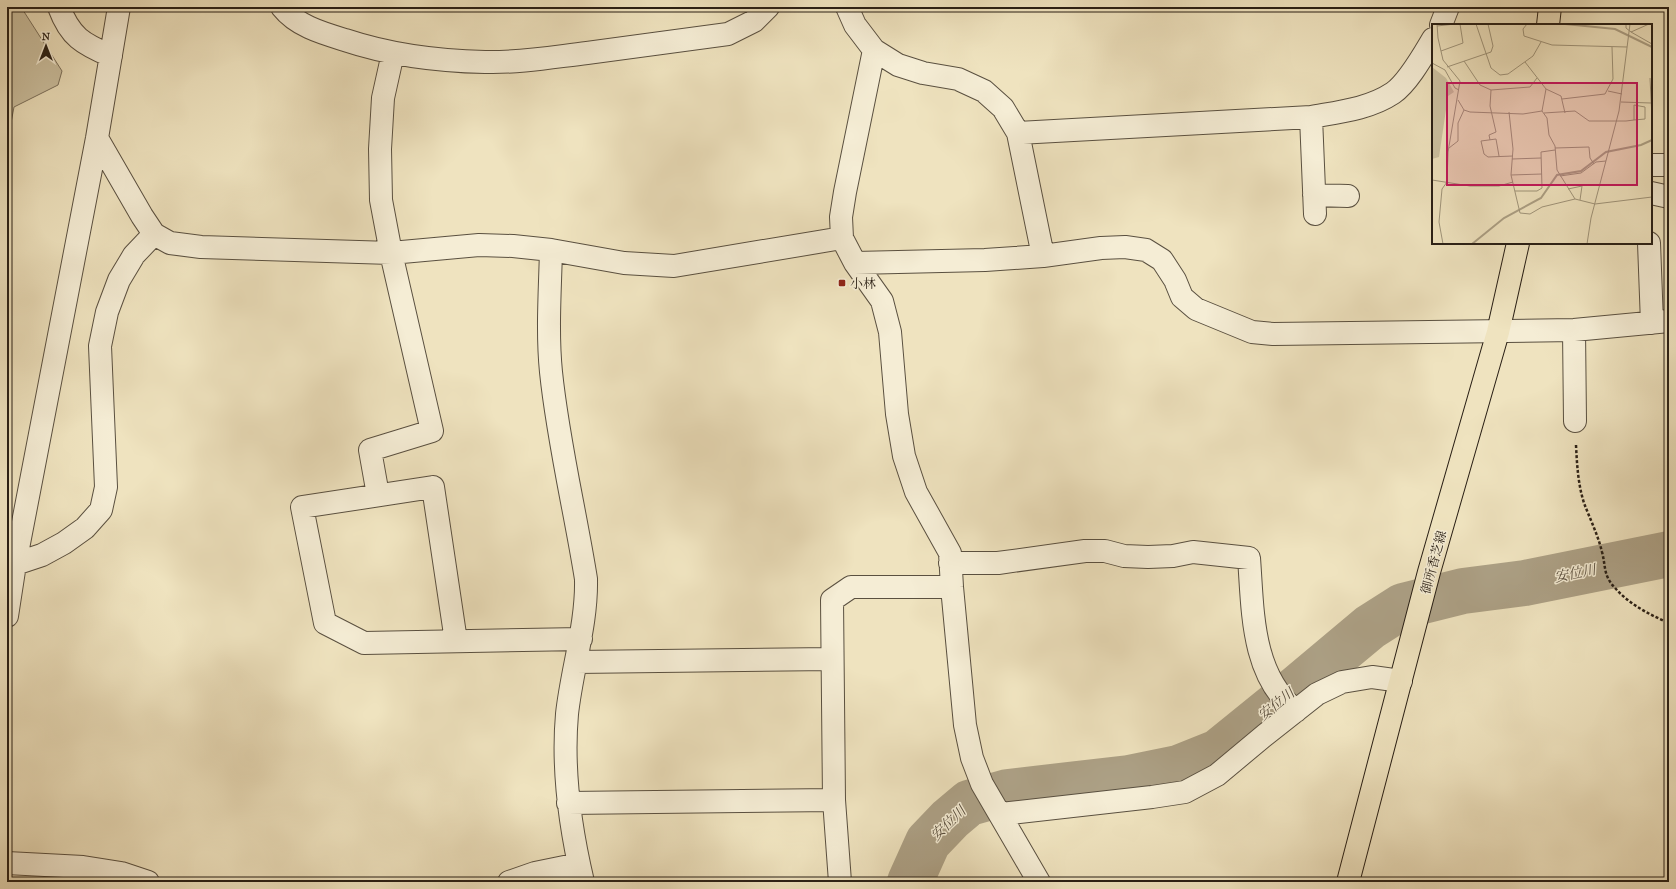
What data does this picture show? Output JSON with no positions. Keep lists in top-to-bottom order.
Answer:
{
  "streets": {
    "main road": ["御所香芝線"]
  },
  "water": ["安位川"],
  "places": {
    "transit": ["小林"]
  },
  "north": "top"
}
